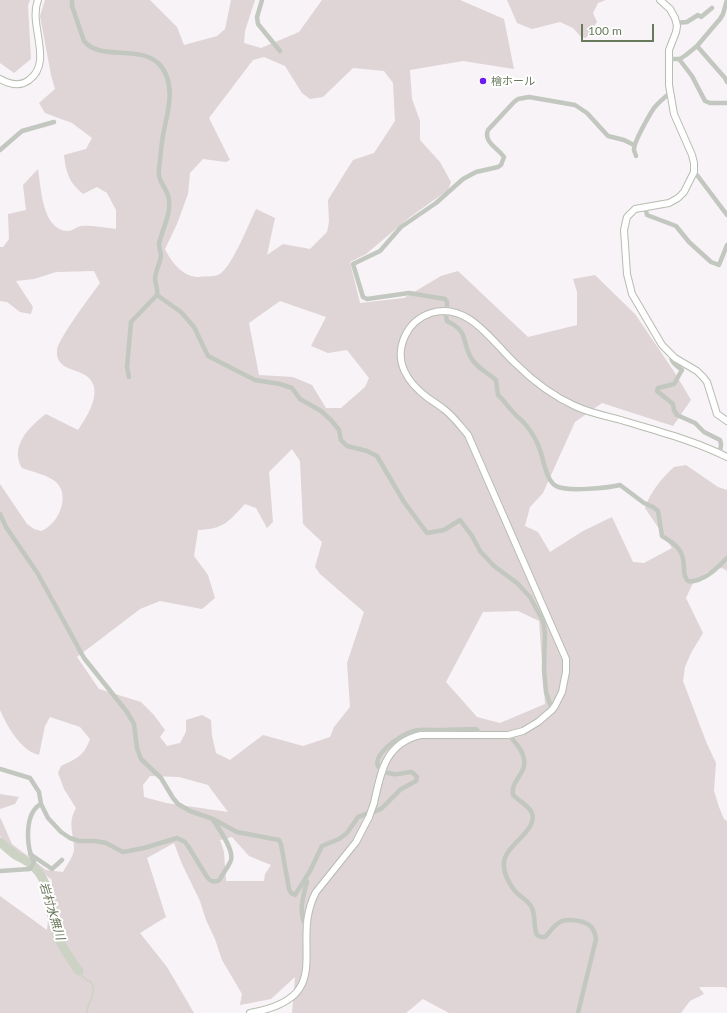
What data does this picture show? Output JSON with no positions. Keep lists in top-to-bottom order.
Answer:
{
  "water": ["岩村水無川"],
  "places": ["檜ホール"],
  "scale_bar": "100 m"
}
